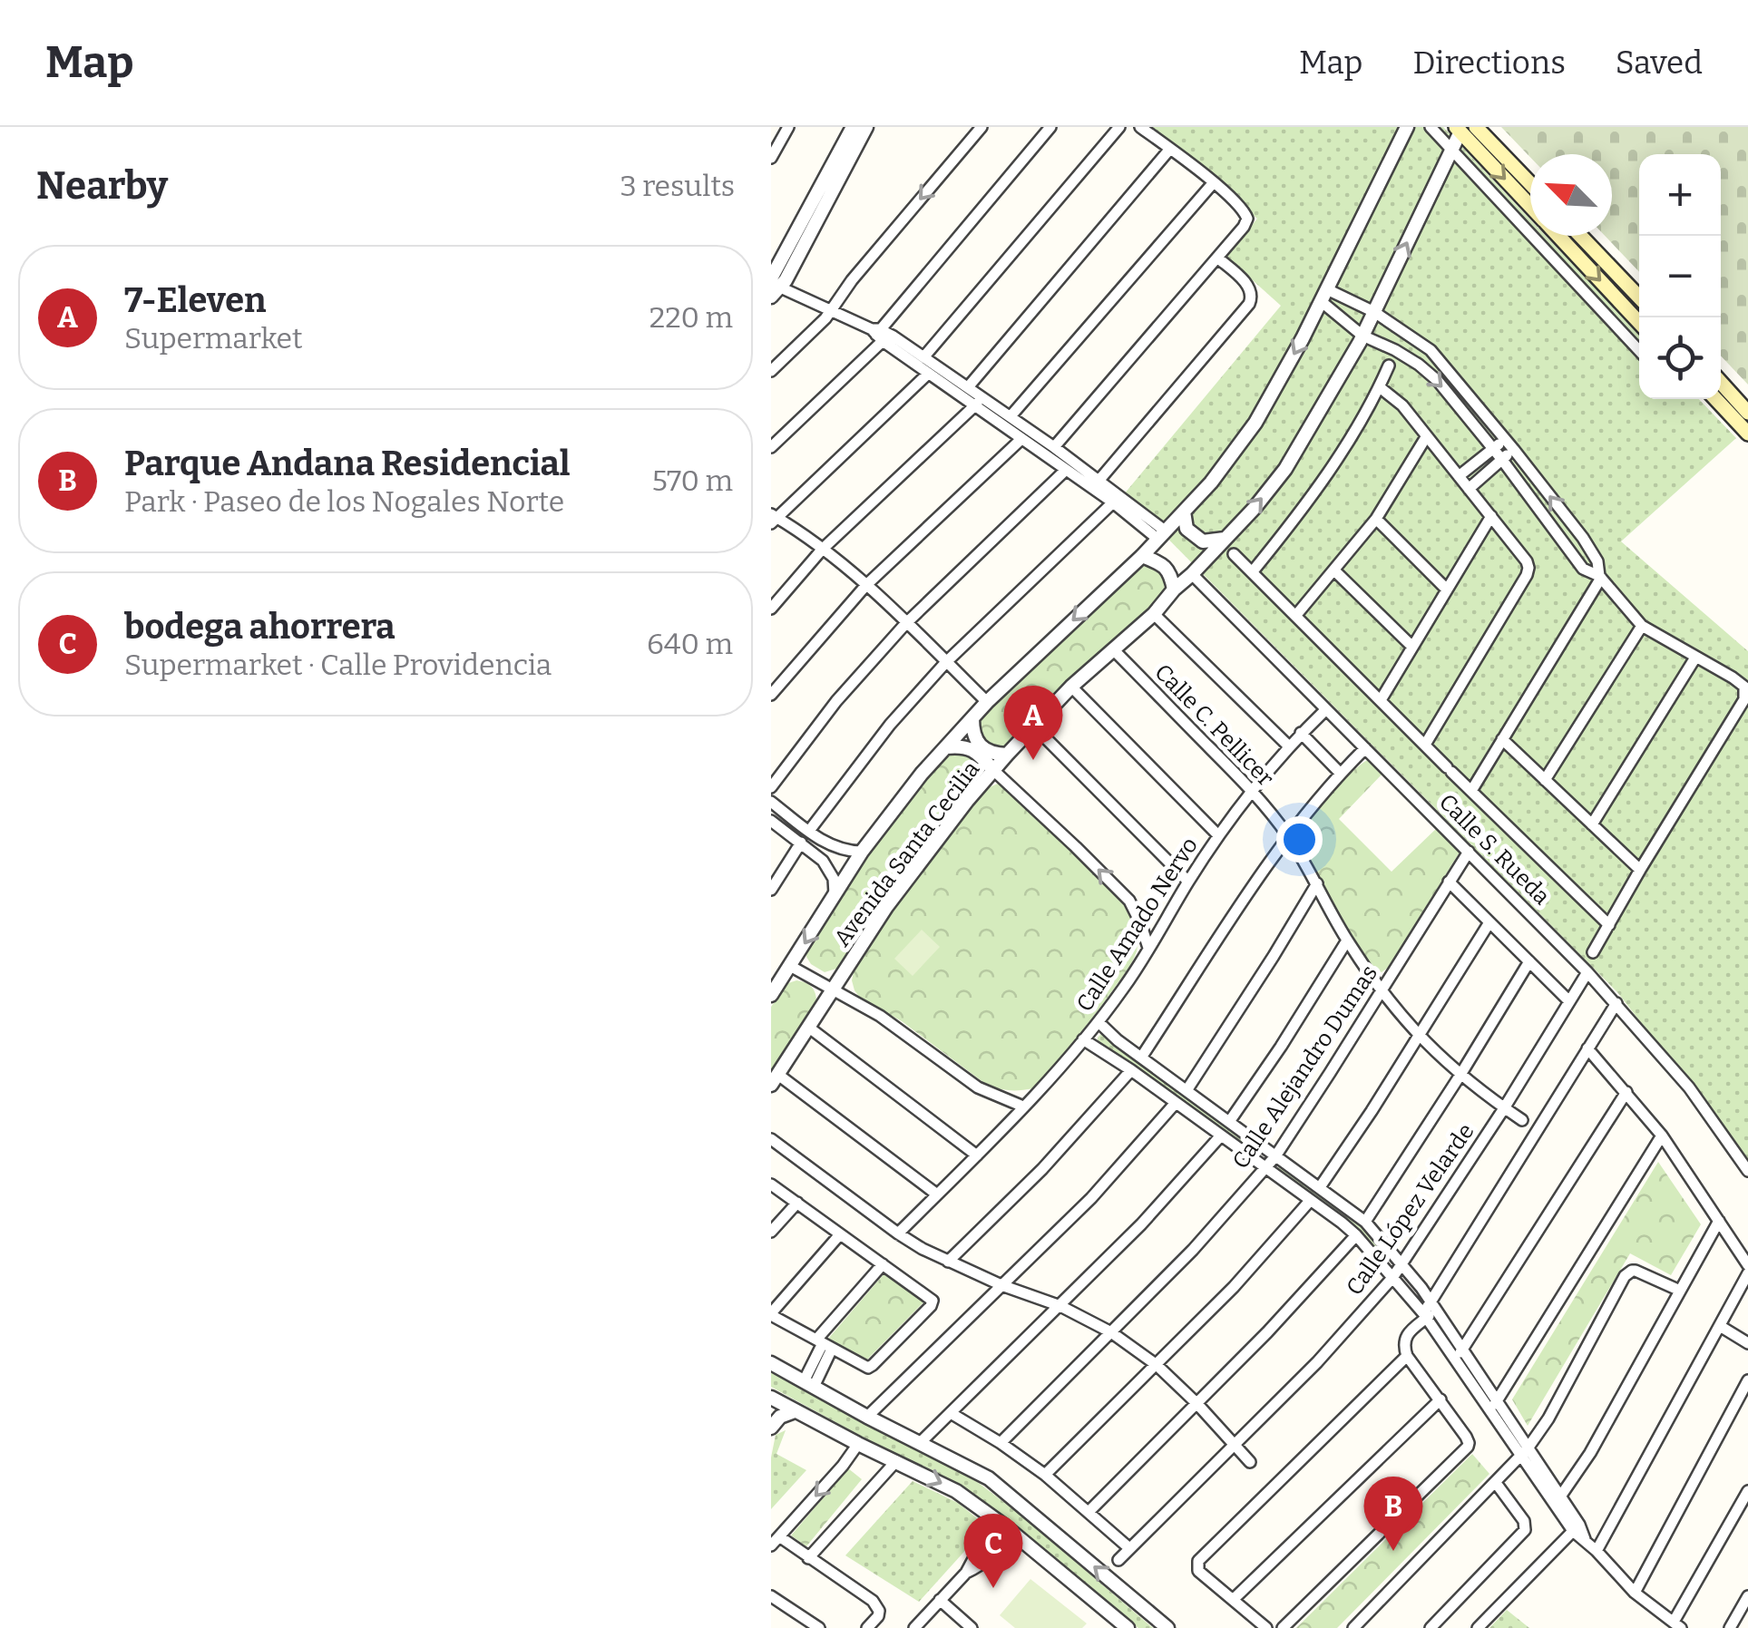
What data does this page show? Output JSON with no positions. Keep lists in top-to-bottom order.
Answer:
{
  "streets": {
    "street": [
      "Calle C. Pellicer",
      "Calle S. Rueda",
      "Avenida Santa Cecilia",
      "Calle Amado Nervo",
      "Calle Alejandro Dumas",
      "Calle López Velarde"
    ]
  },
  "crossings": [
    ["Calle C. Pellicer", "Avenida Santa Cecilia"],
    ["Calle C. Pellicer", "Calle Amado Nervo"],
    ["Calle C. Pellicer", "Calle Alejandro Dumas"],
    ["Calle C. Pellicer", "Calle López Velarde"],
    ["Calle S. Rueda", "Avenida Santa Cecilia"],
    ["Calle S. Rueda", "Calle Amado Nervo"],
    ["Calle S. Rueda", "Calle Alejandro Dumas"],
    ["Calle S. Rueda", "Calle López Velarde"]
  ],
  "north": "top left",
  "page": {
    "header": "Map",
    "nav": ["Map", "Directions", "Saved"],
    "heading": ["Nearby", "3 results"],
    "map_buttons": ["+", "−"],
    "list": [
      {
        "mark": "A",
        "name": "7-Eleven",
        "note": "Supermarket",
        "value": "220 m"
      },
      {
        "mark": "B",
        "name": "Parque Andana Residencial",
        "note": "Park · Paseo de los Nogales Norte",
        "value": "570 m"
      },
      {
        "mark": "C",
        "name": "bodega ahorrera",
        "note": "Supermarket · Calle Providencia",
        "value": "640 m"
      }
    ],
    "pins": ["A", "B", "C"]
  }
}
